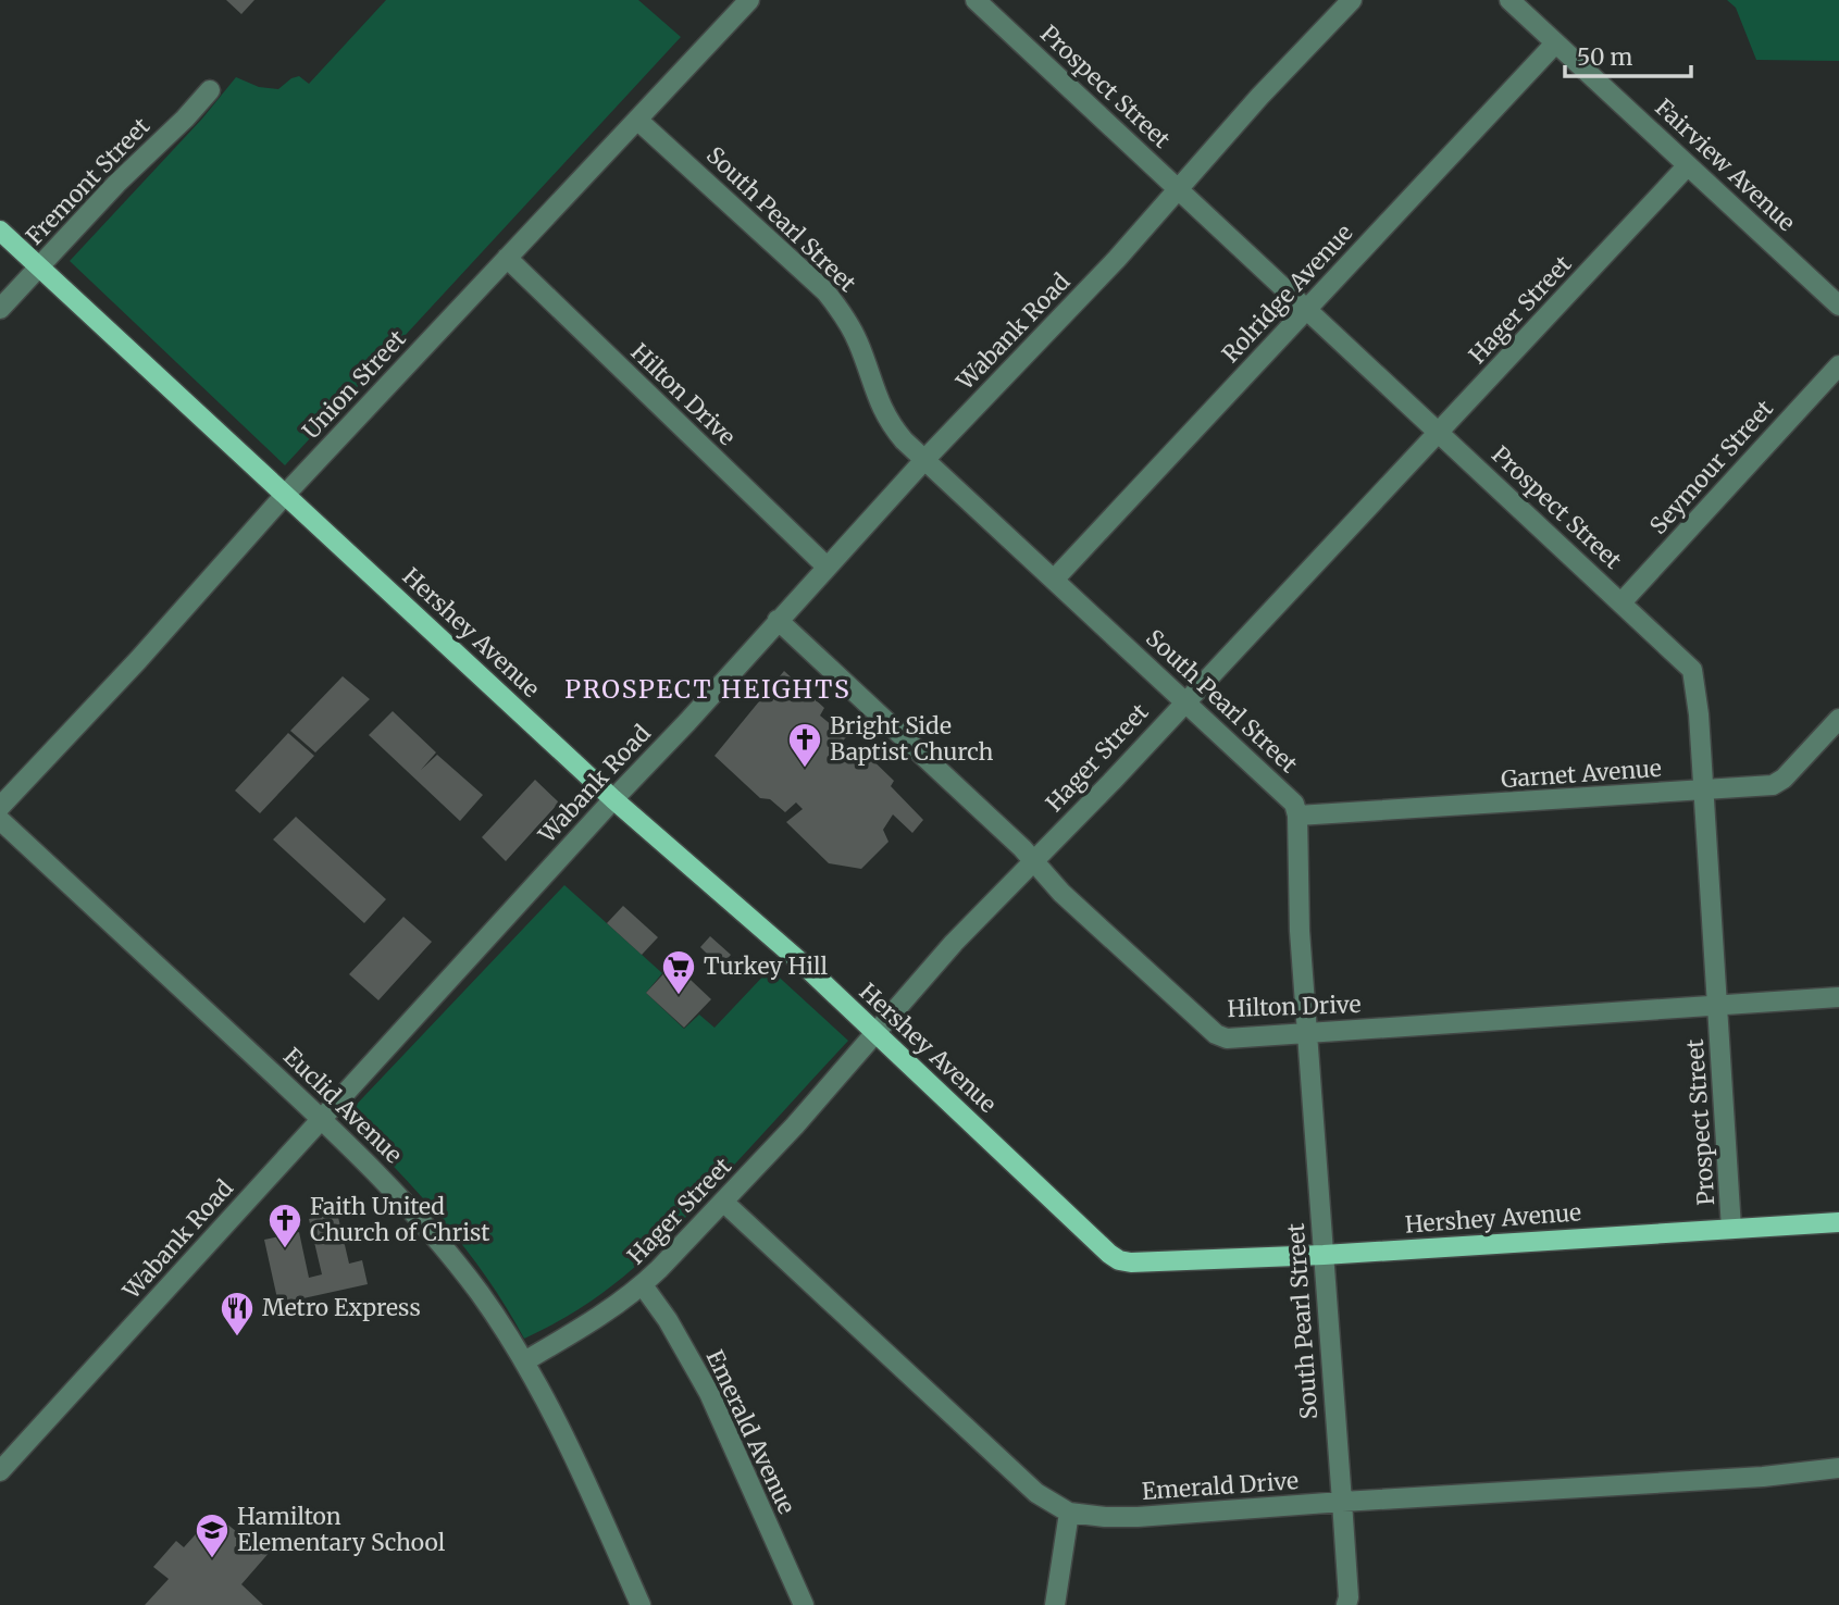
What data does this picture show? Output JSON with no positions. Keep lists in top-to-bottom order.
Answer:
{
  "streets": {
    "main road": ["Hershey Avenue"],
    "street": [
      "Prospect Street",
      "Fairview Avenue",
      "Fremont Street",
      "South Pearl Street",
      "Rolridge Avenue",
      "Hager Street",
      "Wabank Road",
      "Union Street",
      "Hilton Drive",
      "Seymour Street",
      "Garnet Avenue",
      "Euclid Avenue",
      "Emerald Avenue",
      "Emerald Drive"
    ]
  },
  "crossings": [
    ["Prospect Street", "Rolridge Avenue"],
    ["Prospect Street", "Hager Street"],
    ["Prospect Street", "Wabank Road"],
    ["Prospect Street", "Hilton Drive"],
    ["Prospect Street", "Seymour Street"],
    ["Prospect Street", "Hershey Avenue"],
    ["Prospect Street", "Garnet Avenue"],
    ["Fairview Avenue", "Rolridge Avenue"],
    ["Fairview Avenue", "Hager Street"],
    ["Fremont Street", "Hershey Avenue"],
    ["South Pearl Street", "Rolridge Avenue"],
    ["South Pearl Street", "Hager Street"],
    ["South Pearl Street", "Wabank Road"],
    ["South Pearl Street", "Union Street"],
    ["South Pearl Street", "Hilton Drive"],
    ["South Pearl Street", "Hershey Avenue"],
    ["South Pearl Street", "Garnet Avenue"],
    ["South Pearl Street", "Emerald Drive"],
    ["Hager Street", "Hilton Drive"],
    ["Hager Street", "Hershey Avenue"],
    ["Hager Street", "Euclid Avenue"],
    ["Hager Street", "Emerald Avenue"],
    ["Hager Street", "Emerald Drive"],
    ["Wabank Road", "Hilton Drive"],
    ["Wabank Road", "Hershey Avenue"],
    ["Wabank Road", "Euclid Avenue"],
    ["Union Street", "Hilton Drive"],
    ["Union Street", "Hershey Avenue"]
  ],
  "districts": ["PROSPECT HEIGHTS"],
  "places": {
    "church": ["Bright Side Baptist Church", "Faith United Church of Christ"],
    "supermarket": ["Turkey Hill"],
    "restaurant": ["Metro Express"],
    "school or university": ["Hamilton Elementary School"]
  },
  "scale_bar": "50 m"
}
